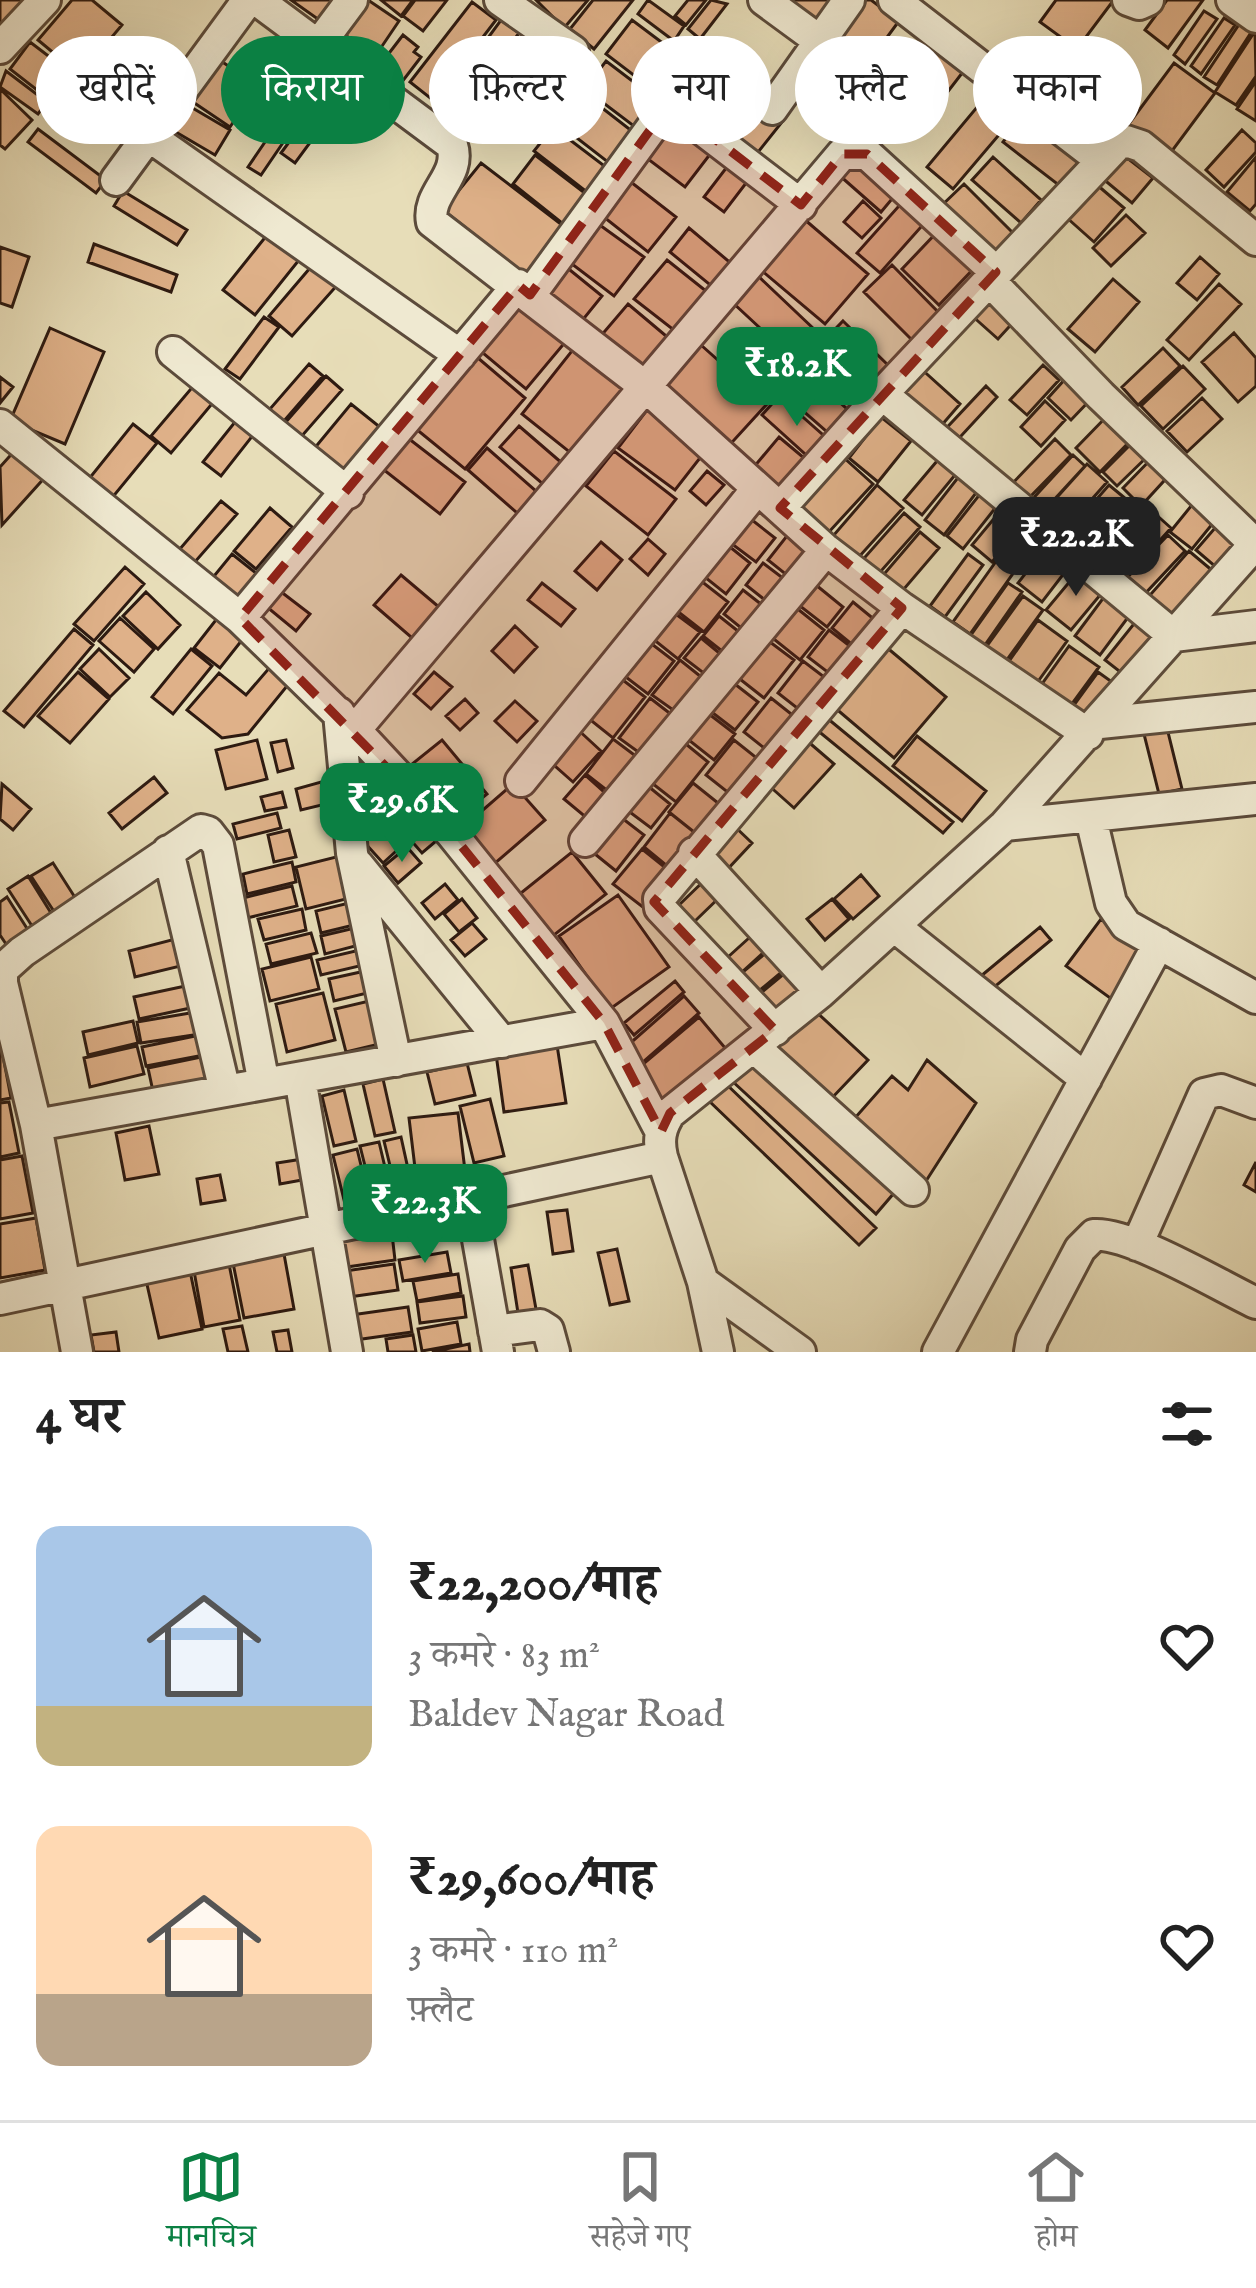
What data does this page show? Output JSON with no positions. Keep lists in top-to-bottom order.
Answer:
{
  "page": {
    "chip": [
      "खरीदें",
      "किराया",
      "फ़िल्टर",
      "नया",
      "फ़्लैट",
      "मकान"
    ],
    "price": [
      "₹18.2K",
      "₹22.2K",
      "₹29.6K",
      "₹22.3K"
    ],
    "heading": "4 घर",
    "list": [
      {
        "name": "₹22,200/माह",
        "note": "3 कमरे · 83 m² · Baldev Nagar Road"
      },
      {
        "name": "₹29,600/माह",
        "note": "3 कमरे · 110 m² · फ़्लैट"
      }
    ],
    "tabs": ["मानचित्र", "सहेजे गए", "होम"]
  }
}
